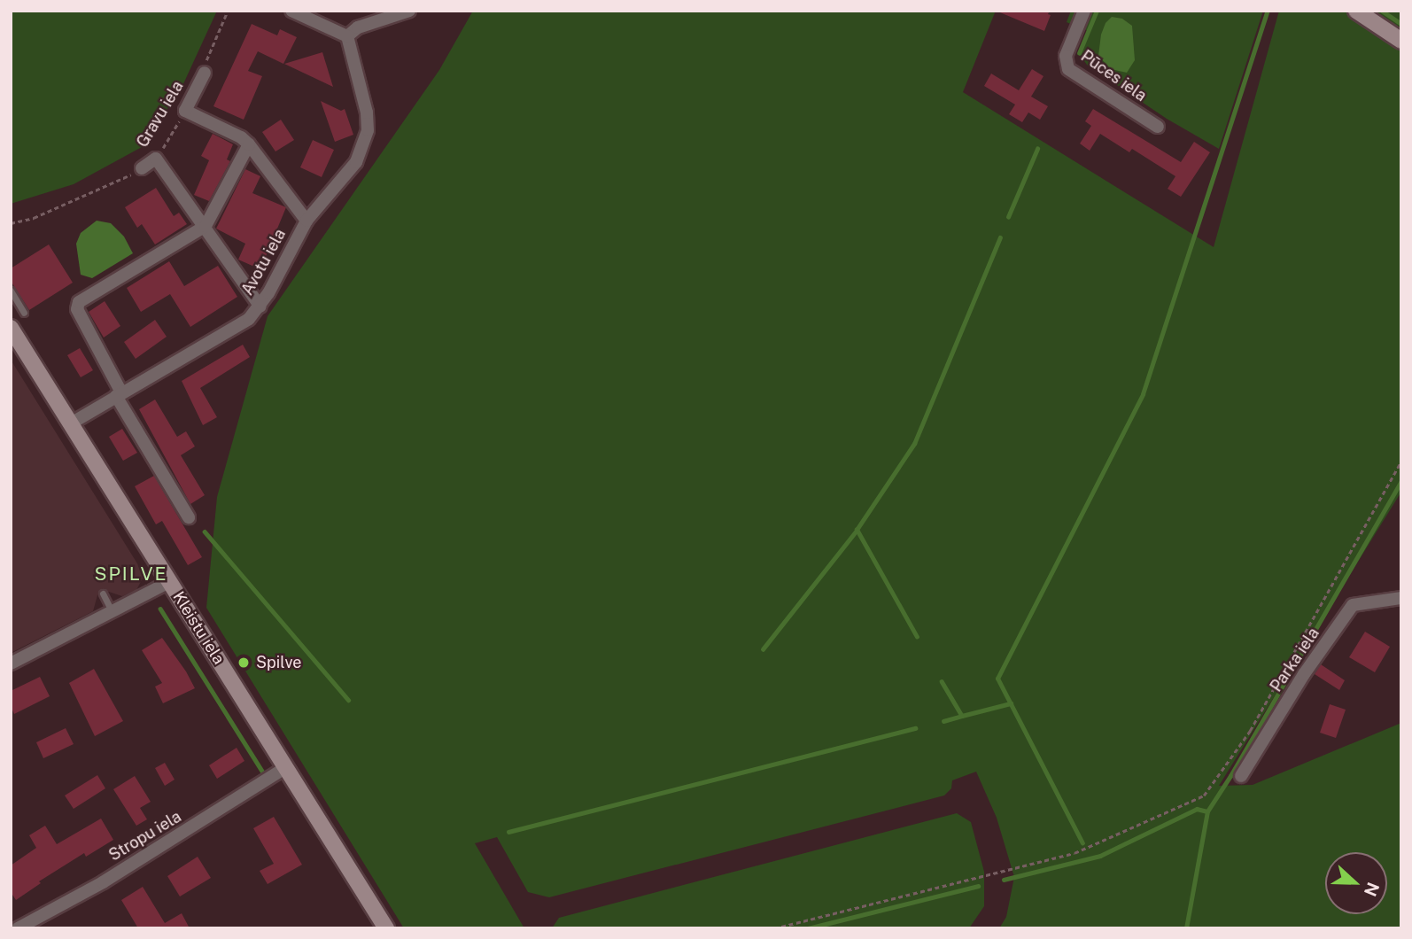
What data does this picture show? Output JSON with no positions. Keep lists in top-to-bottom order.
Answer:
{
  "streets": {
    "street": [
      "Pūces iela",
      "Gravu iela",
      "Avotu iela",
      "Kleistu iela",
      "Parka iela",
      "Stropu iela"
    ]
  },
  "crossings": [
    ["Avotu iela", "Kleistu iela"],
    ["Kleistu iela", "Stropu iela"]
  ],
  "districts": ["SPILVE"],
  "places": ["Spilve"],
  "north": "right"
}
